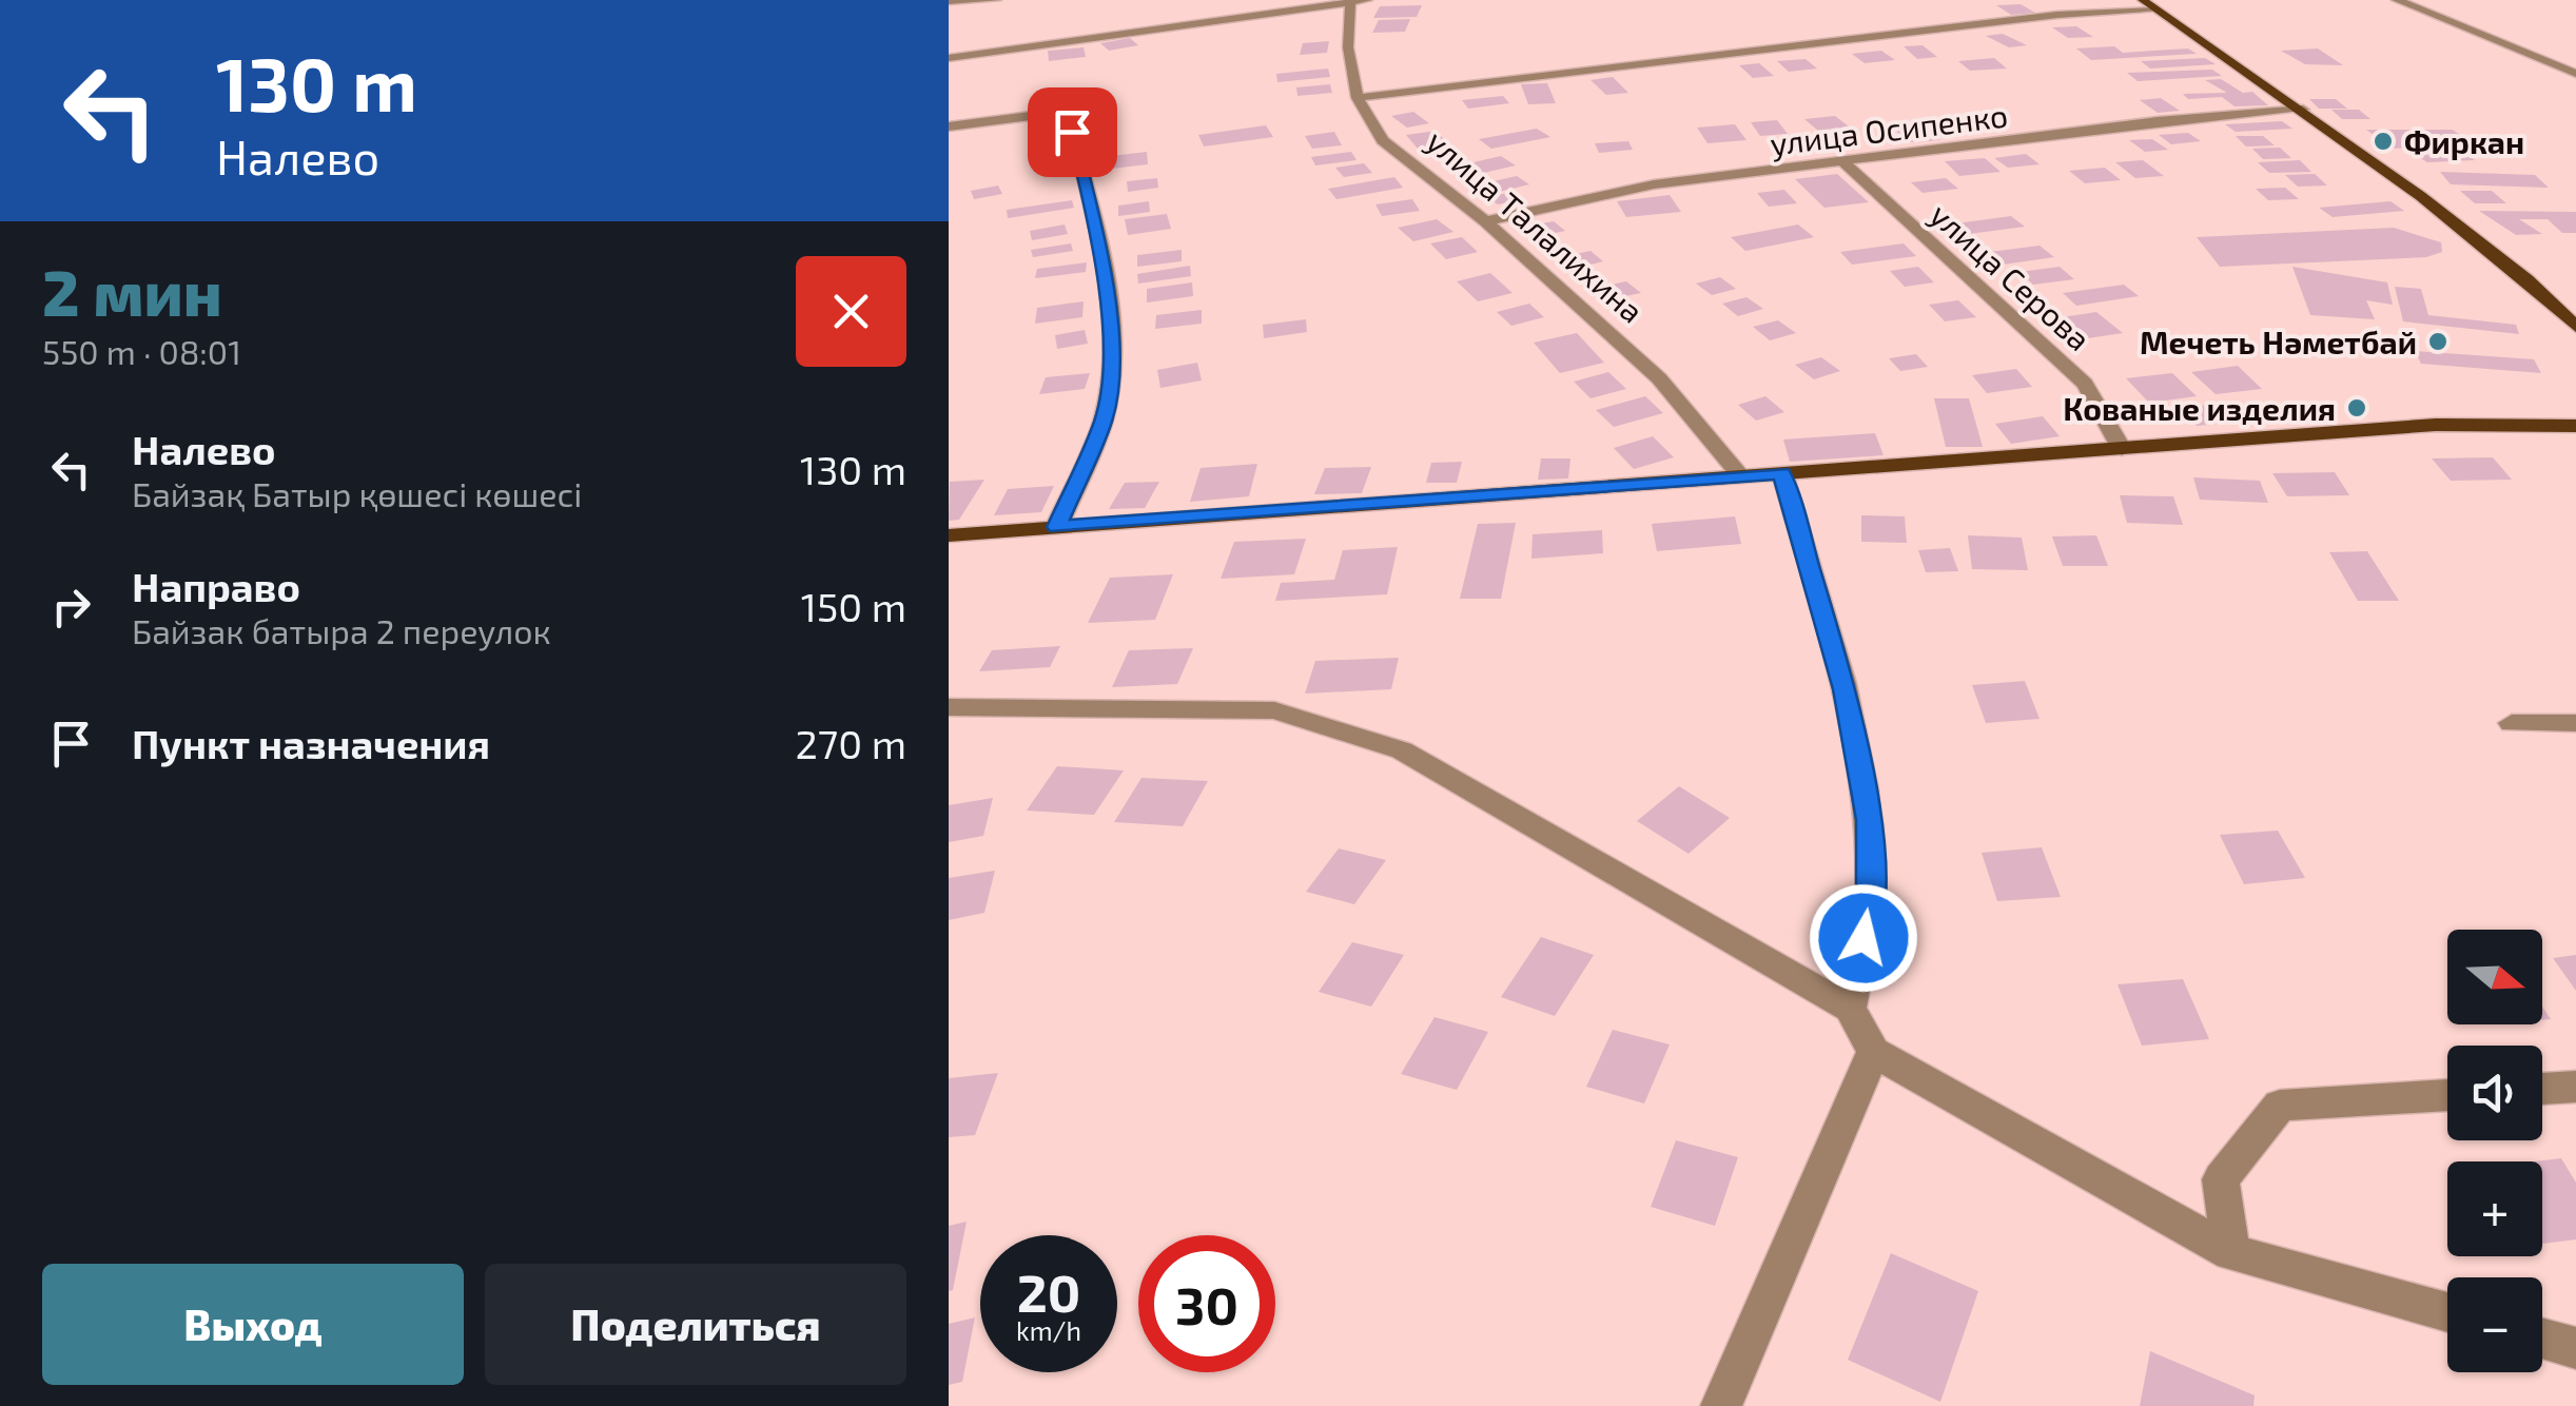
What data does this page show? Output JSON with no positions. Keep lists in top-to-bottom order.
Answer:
{
  "streets": {
    "street": ["улица Осипенко", "улица Талалихина", "улица Серова"]
  },
  "crossings": [
    ["улица Осипенко", "улица Талалихина"],
    ["улица Осипенко", "улица Серова"]
  ],
  "places": ["Фиркан", "Мечеть Нәметбай", "Кованые изделия"],
  "north": "right",
  "page": {
    "turn": ["130 m", "Налево"],
    "heading": ["2 мин", "550 m · 08:01"],
    "list": [
      {
        "name": "Налево",
        "note": "Байзақ Батыр қөшесі көшесі",
        "value": "130 m"
      },
      {
        "name": "Направо",
        "note": "Байзак батыра 2 переулок",
        "value": "150 m"
      },
      {
        "name": "Пункт назначения",
        "value": "270 m"
      }
    ],
    "map_buttons": ["+", "−"],
    "speed": "20 km/h",
    "limit": "30",
    "buttons": ["Выход", "Поделиться"]
  }
}
